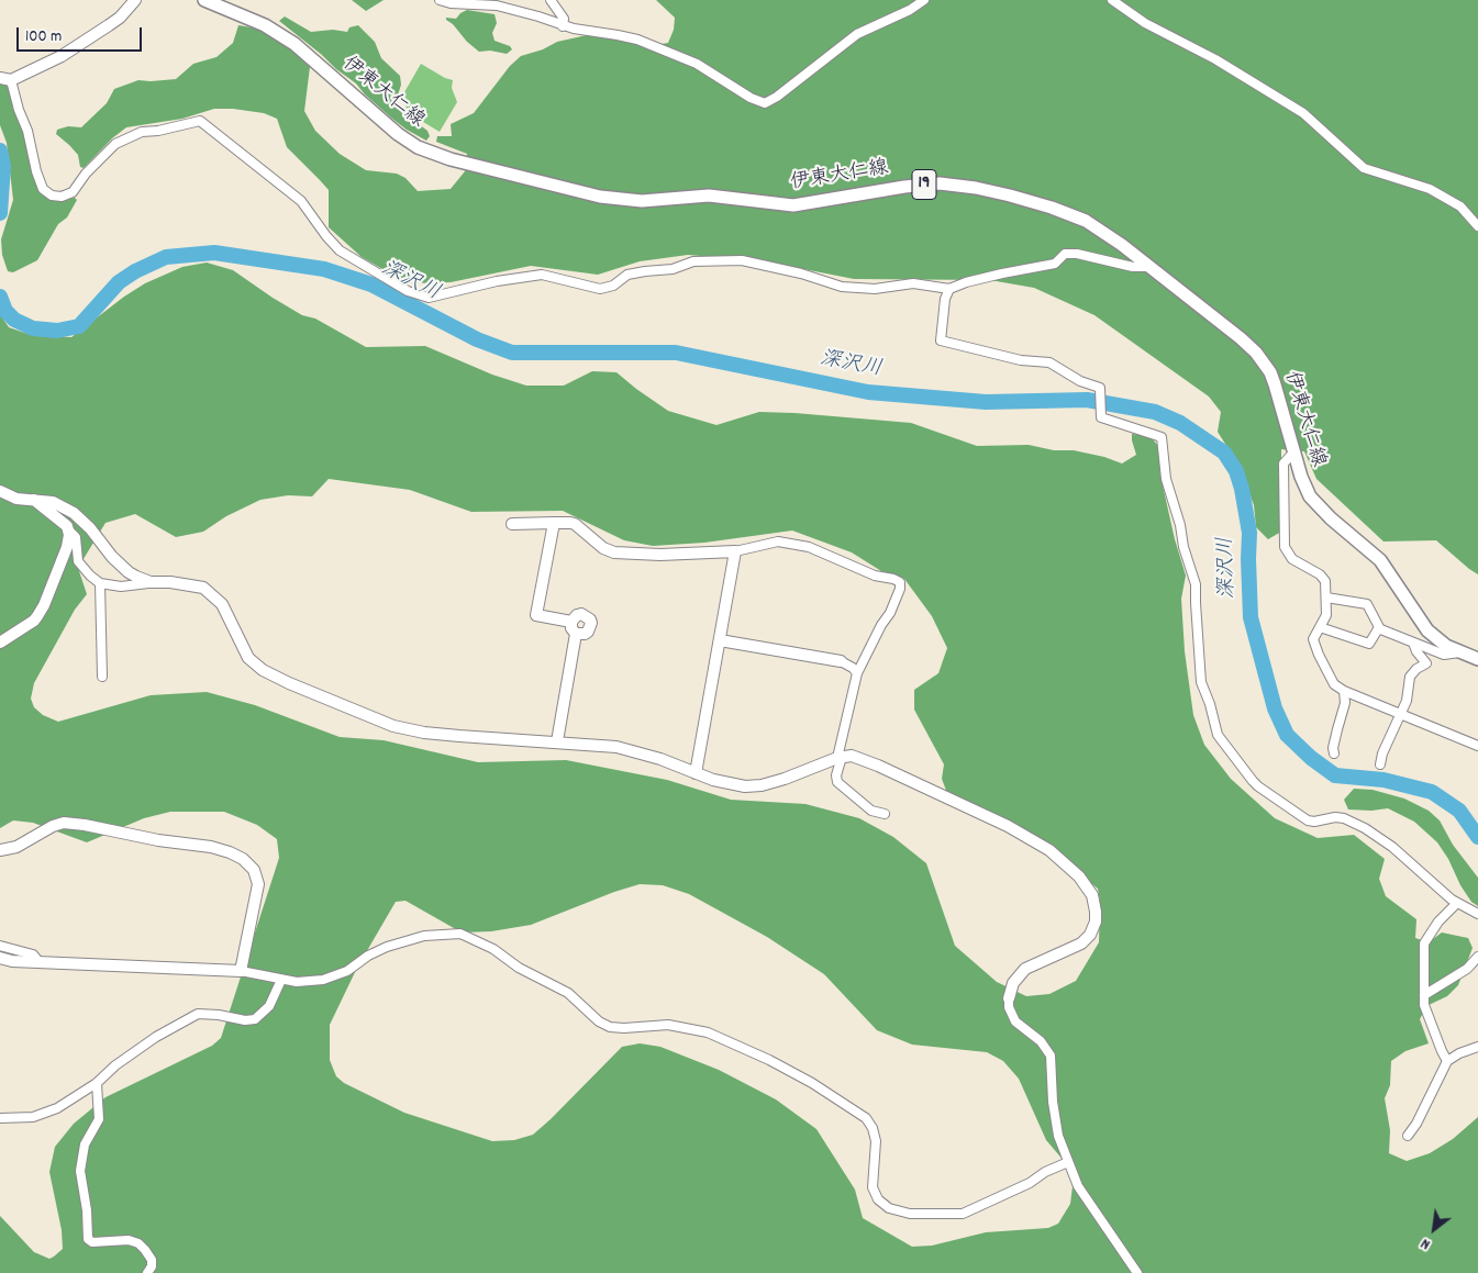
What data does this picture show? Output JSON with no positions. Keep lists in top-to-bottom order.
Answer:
{
  "streets": {
    "main road": ["伊東大仁線", "19"]
  },
  "water": ["深沢川"],
  "scale_bar": "100 m",
  "north": "bottom left"
}
